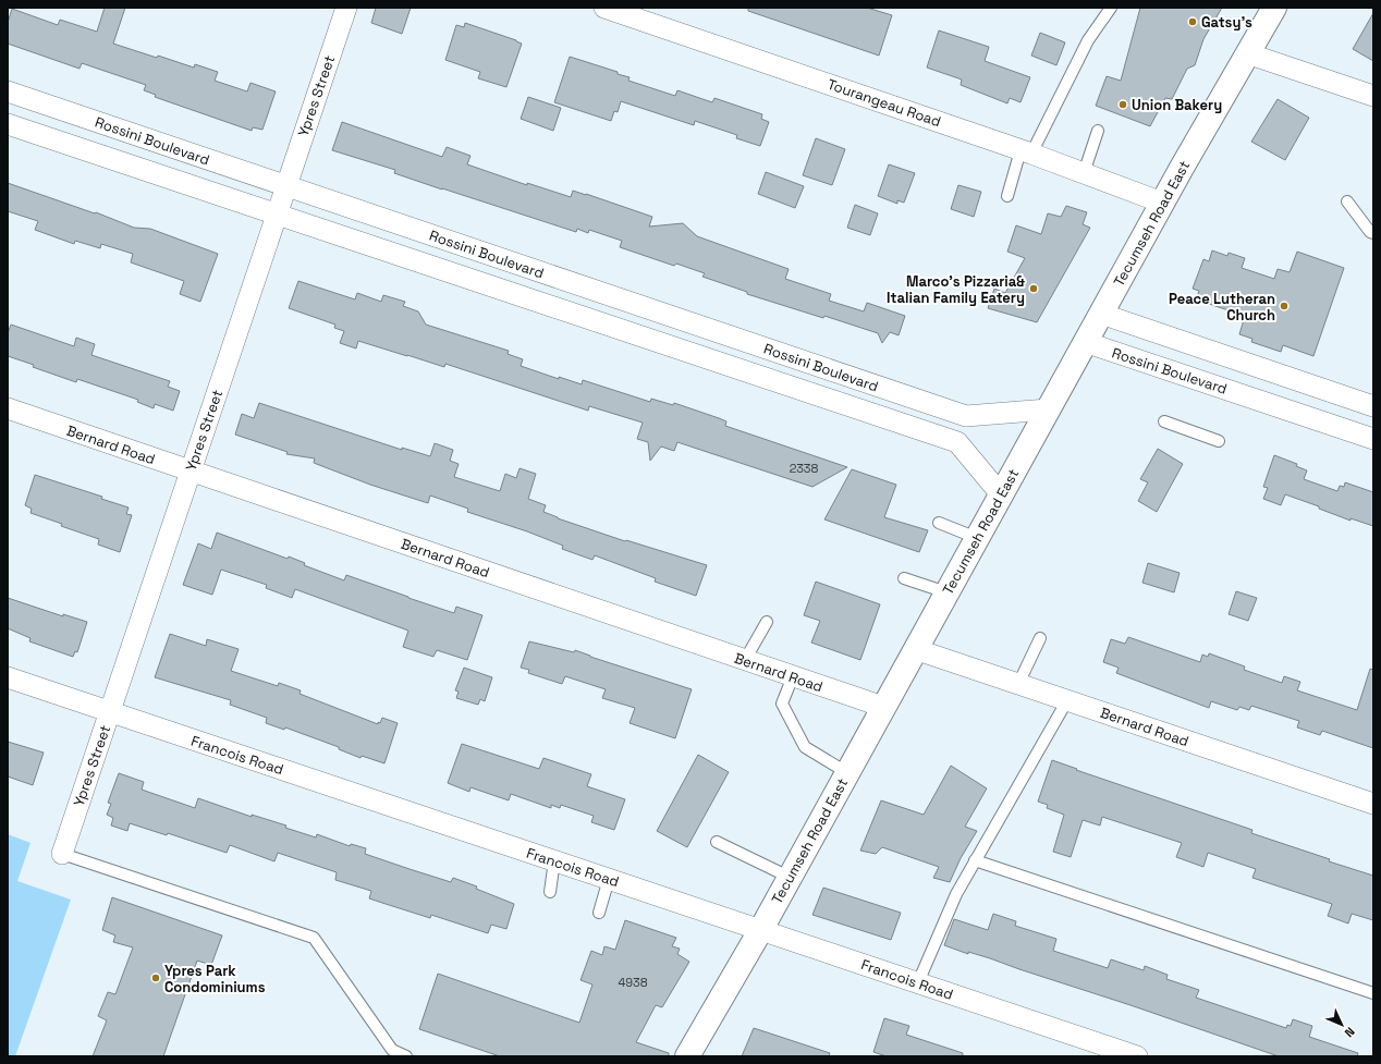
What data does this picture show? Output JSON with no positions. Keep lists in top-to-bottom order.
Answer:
{
  "streets": {
    "main road": ["Tecumseh Road East"],
    "street": [
      "Ypres Street",
      "Tourangeau Road",
      "Rossini Boulevard",
      "Bernard Road",
      "Francois Road"
    ]
  },
  "crossings": [
    ["Ypres Street", "Rossini Boulevard"],
    ["Ypres Street", "Bernard Road"],
    ["Ypres Street", "Francois Road"],
    ["Tourangeau Road", "Tecumseh Road East"],
    ["Rossini Boulevard", "Tecumseh Road East"],
    ["Tecumseh Road East", "Bernard Road"],
    ["Tecumseh Road East", "Francois Road"]
  ],
  "places": [
    "Gatsy's",
    "Union Bakery",
    "Marco's Pizzaria& Italian Family Eatery",
    "Peace Lutheran Church",
    "Ypres Park Condominiums"
  ],
  "house_numbers": ["2338", "4938"],
  "north": "bottom right"
}
